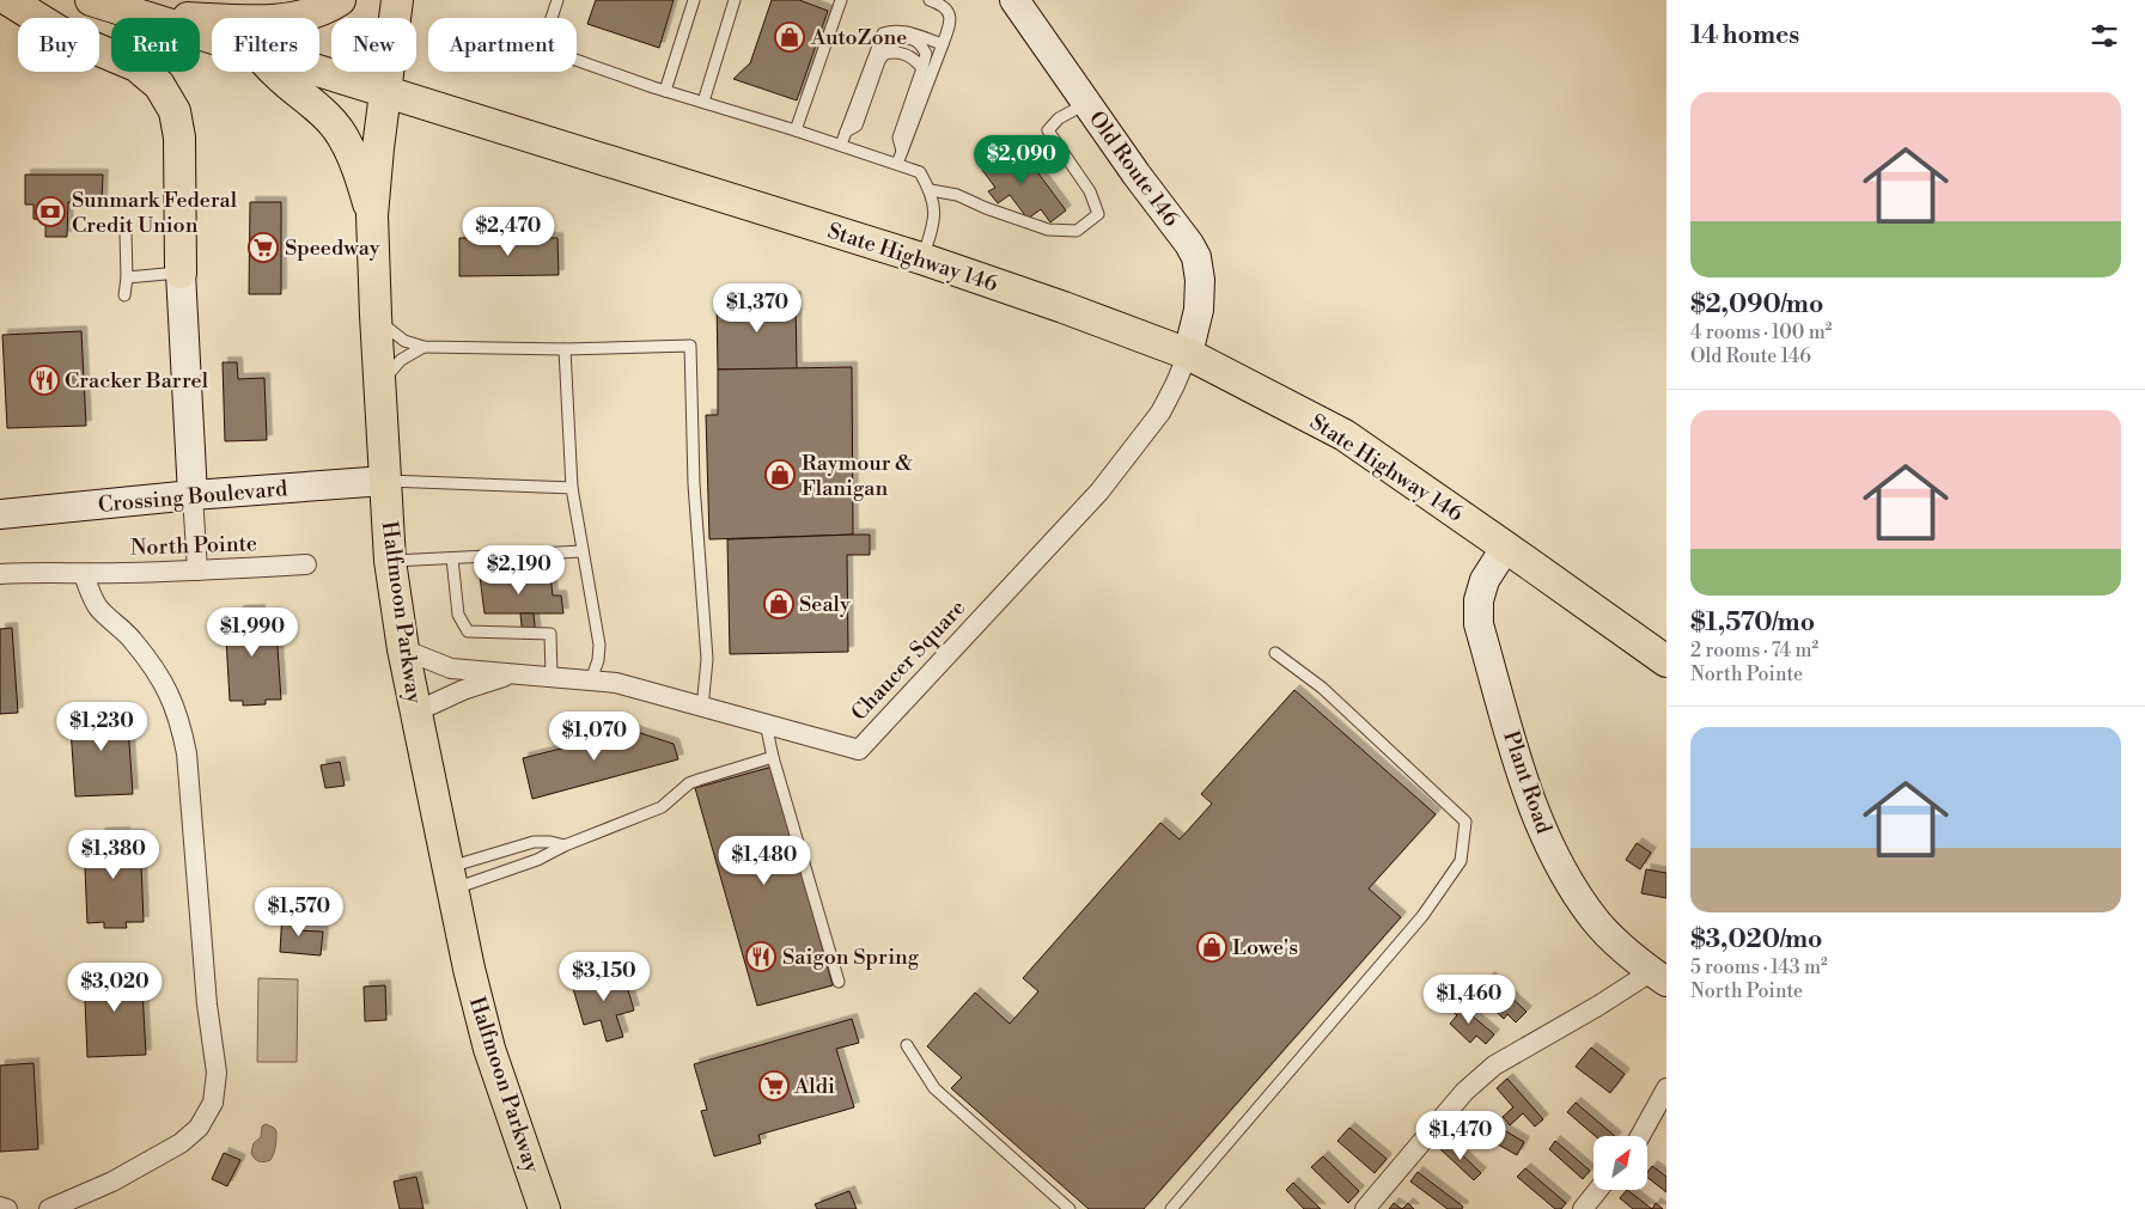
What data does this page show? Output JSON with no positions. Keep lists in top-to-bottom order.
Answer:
{
  "streets": {
    "main road": ["State Highway 146", "Halfmoon Parkway"],
    "street": [
      "Old Route 146",
      "Crossing Boulevard",
      "North Pointe",
      "Chaucer Square",
      "Plant Road"
    ]
  },
  "crossings": [
    ["Old Route 146", "State Highway 146"],
    ["Old Route 146", "Chaucer Square"],
    ["State Highway 146", "Halfmoon Parkway"],
    ["State Highway 146", "Chaucer Square"],
    ["State Highway 146", "Plant Road"],
    ["Crossing Boulevard", "Halfmoon Parkway"],
    ["Halfmoon Parkway", "Chaucer Square"]
  ],
  "places": {
    "shop": [
      "AutoZone",
      "Raymour & Flanigan",
      "Sealy",
      "Lowe's"
    ],
    "bank": ["Sunmark Federal Credit Union"],
    "supermarket": ["Speedway", "Aldi"],
    "restaurant": ["Cracker Barrel", "Saigon Spring"]
  },
  "north": "top right",
  "page": {
    "heading": "14 homes",
    "chip": [
      "Buy",
      "Rent",
      "Filters",
      "New",
      "Apartment"
    ],
    "list": [
      {
        "name": "$2,090/mo",
        "note": "4 rooms · 100 m² · Old Route 146"
      },
      {
        "name": "$1,570/mo",
        "note": "2 rooms · 74 m² · North Pointe"
      },
      {
        "name": "$3,020/mo",
        "note": "5 rooms · 143 m² · North Pointe"
      }
    ],
    "price": [
      "$2,090",
      "$2,470",
      "$1,370",
      "$2,190",
      "$1,990",
      "$1,230",
      "$1,070",
      "$1,380",
      "$1,480",
      "$1,570",
      "$3,150",
      "$3,020",
      "$1,460",
      "$1,470"
    ]
  }
}
